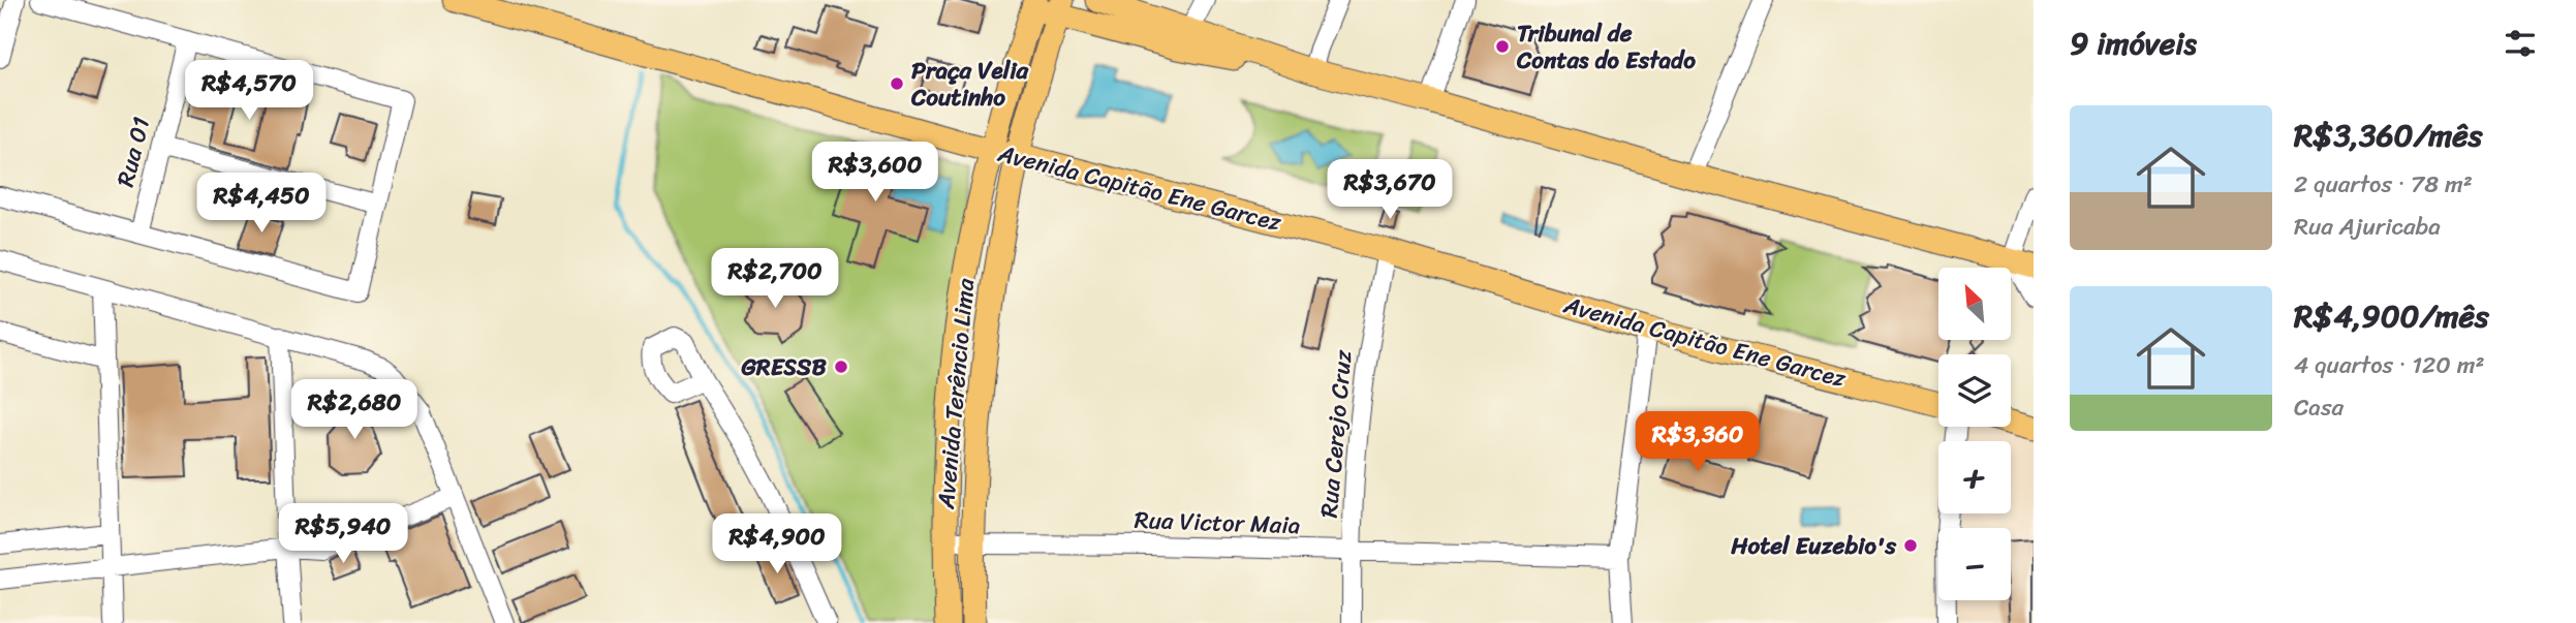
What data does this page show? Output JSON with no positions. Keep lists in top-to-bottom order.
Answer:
{
  "streets": {
    "main road": ["Avenida Capitão Ene Garcez", "Avenida Terêncio Lima"],
    "street": ["Rua 01", "Rua Cerejo Cruz", "Rua Victor Maia"]
  },
  "crossings": [
    ["Avenida Capitão Ene Garcez", "Avenida Terêncio Lima"],
    ["Avenida Capitão Ene Garcez", "Rua Cerejo Cruz"],
    ["Avenida Terêncio Lima", "Rua Victor Maia"],
    ["Rua Cerejo Cruz", "Rua Victor Maia"]
  ],
  "places": [
    "Tribunal de Contas do Estado",
    "Praça Velia Coutinho",
    "GRESSB",
    "Hotel Euzebio's"
  ],
  "north": "top left",
  "page": {
    "heading": "9 imóveis",
    "price": [
      "R$4,570",
      "R$3,600",
      "R$3,670",
      "R$4,450",
      "R$2,700",
      "R$2,680",
      "R$3,360",
      "R$5,940",
      "R$4,900"
    ],
    "list": [
      {
        "name": "R$3,360/mês",
        "note": "2 quartos · 78 m² · Rua Ajuricaba"
      },
      {
        "name": "R$4,900/mês",
        "note": "4 quartos · 120 m² · Casa"
      }
    ],
    "map_buttons": ["+", "−"]
  }
}
